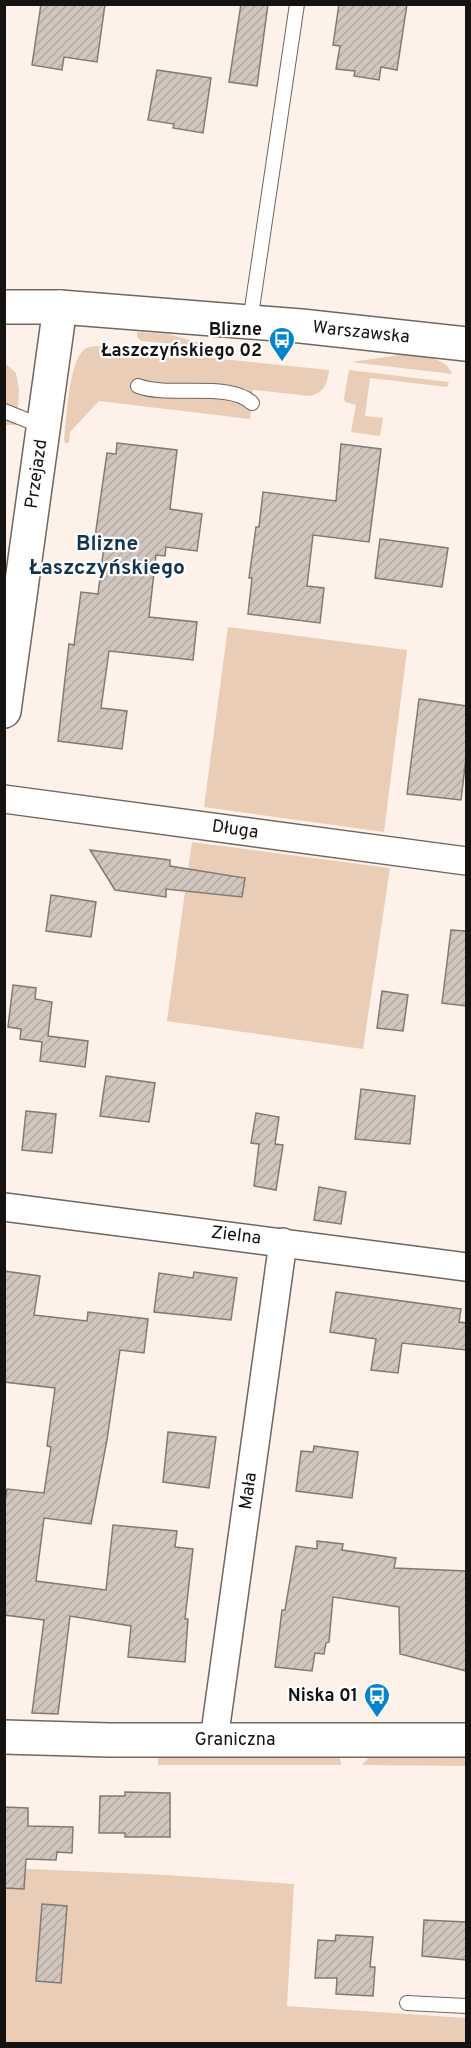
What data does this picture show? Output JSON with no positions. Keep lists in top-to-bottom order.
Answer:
{
  "streets": {
    "street": [
      "Warszawska",
      "Przejazd",
      "Długa",
      "Zielna",
      "Mała",
      "Graniczna"
    ]
  },
  "crossings": [
    ["Warszawska", "Przejazd"],
    ["Zielna", "Mała"],
    ["Mała", "Graniczna"]
  ],
  "districts": ["Blizne Łaszczyńskiego"],
  "places": {
    "bus stop": ["Blizne Łaszczyńskiego 02", "Niska 01"]
  }
}
